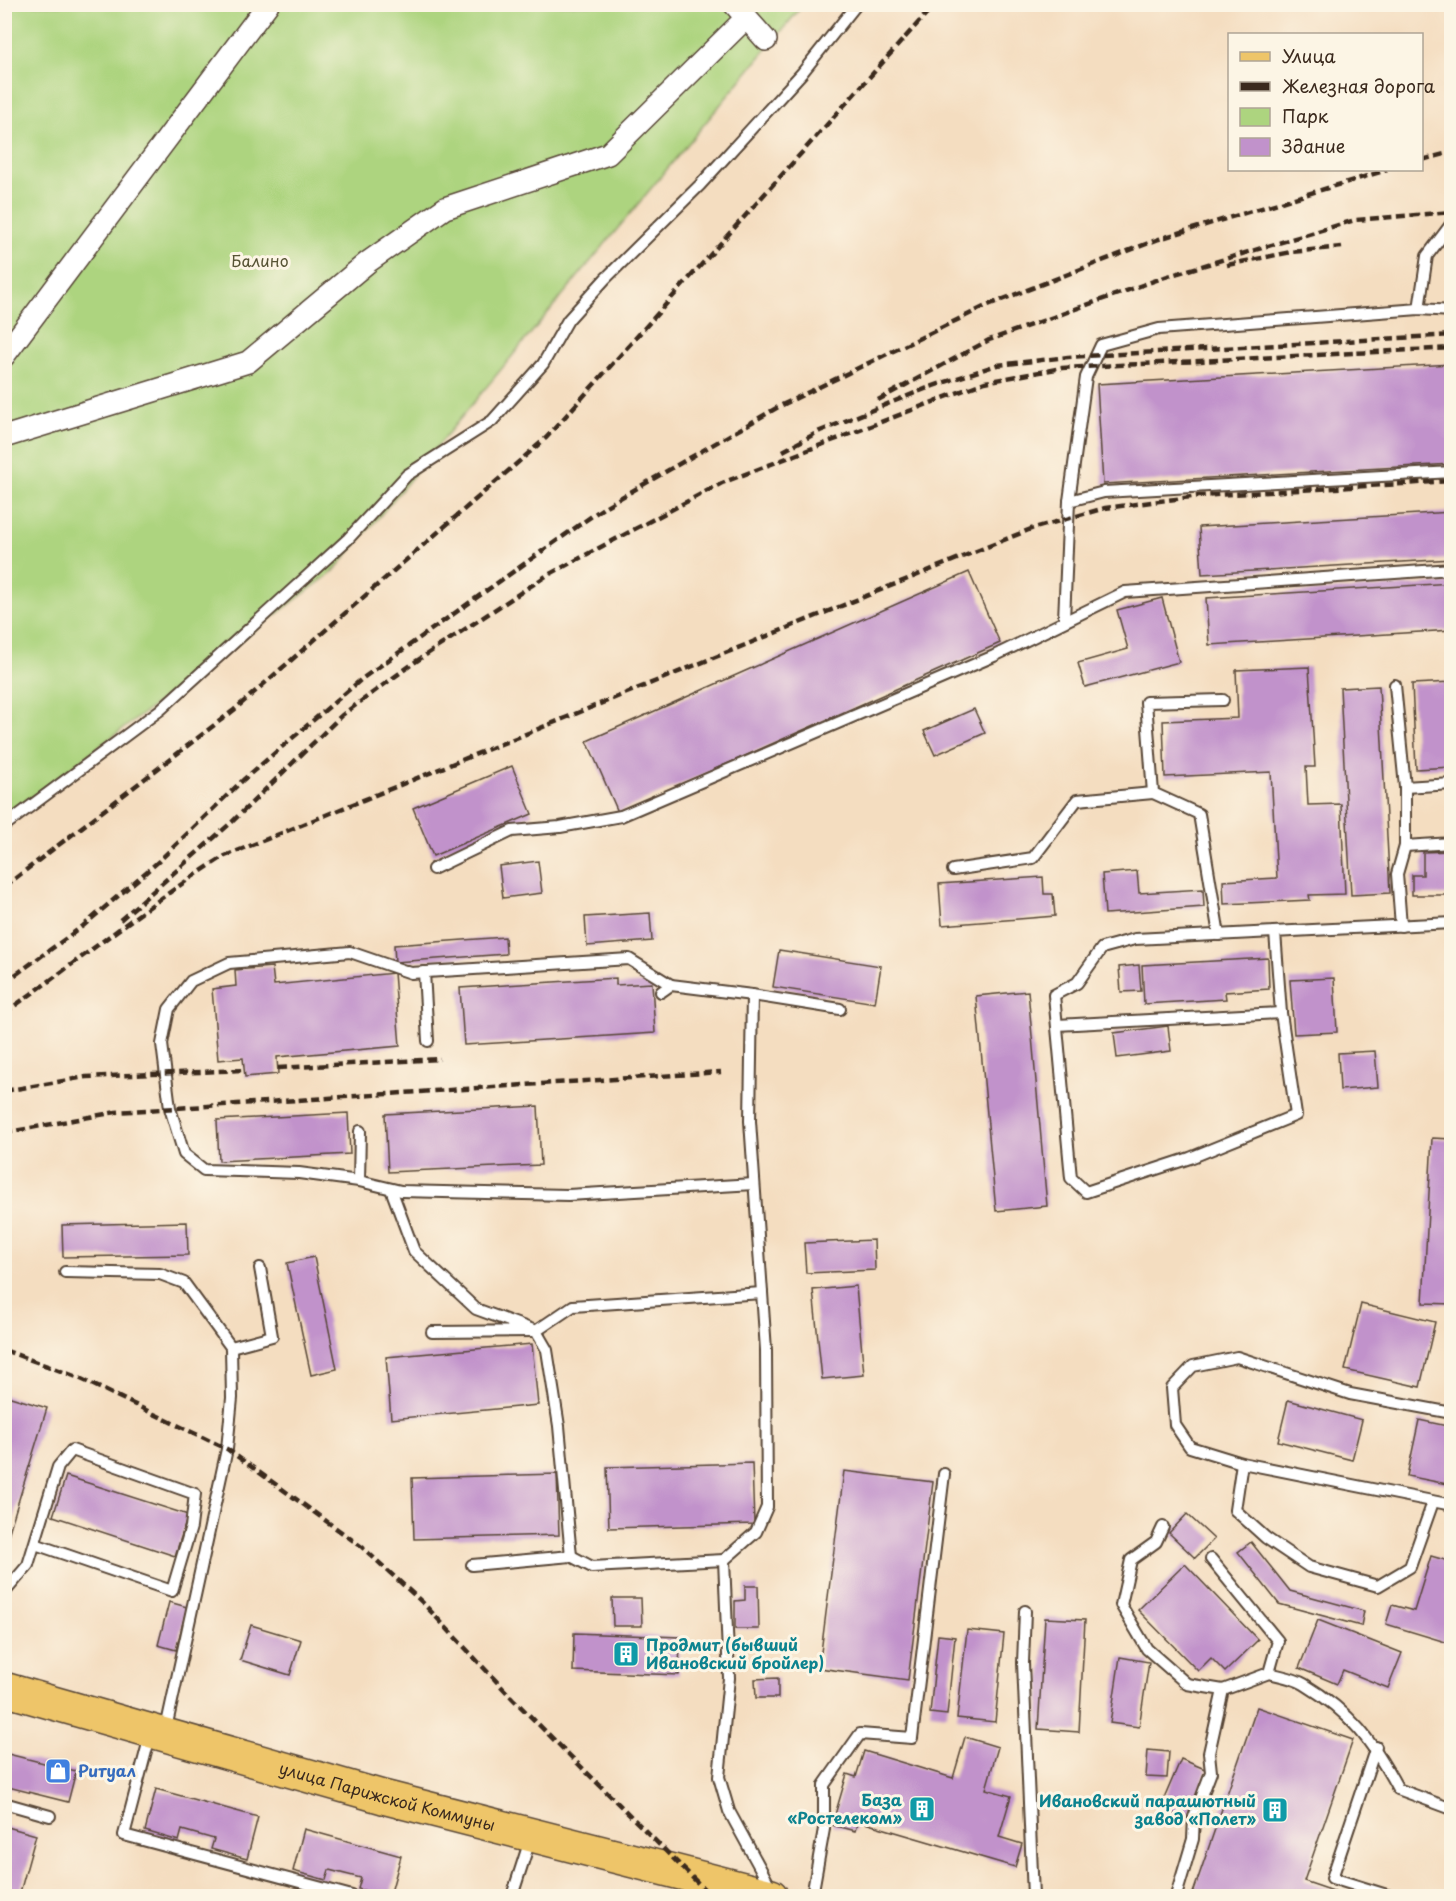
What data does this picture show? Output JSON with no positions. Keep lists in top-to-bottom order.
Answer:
{
  "streets": {
    "main road": ["улица Парижской Коммуны"]
  },
  "parks": ["Балино"],
  "places": {
    "building": ["Продмит (бывший Ивановский бройлер)", "База «Ростелеком»", "Ивановский парашютный завод «Полет»"],
    "shop": ["Ритуал"]
  },
  "legend": [
    "Улица",
    "Железная дорога",
    "Парк",
    "Здание"
  ]
}
